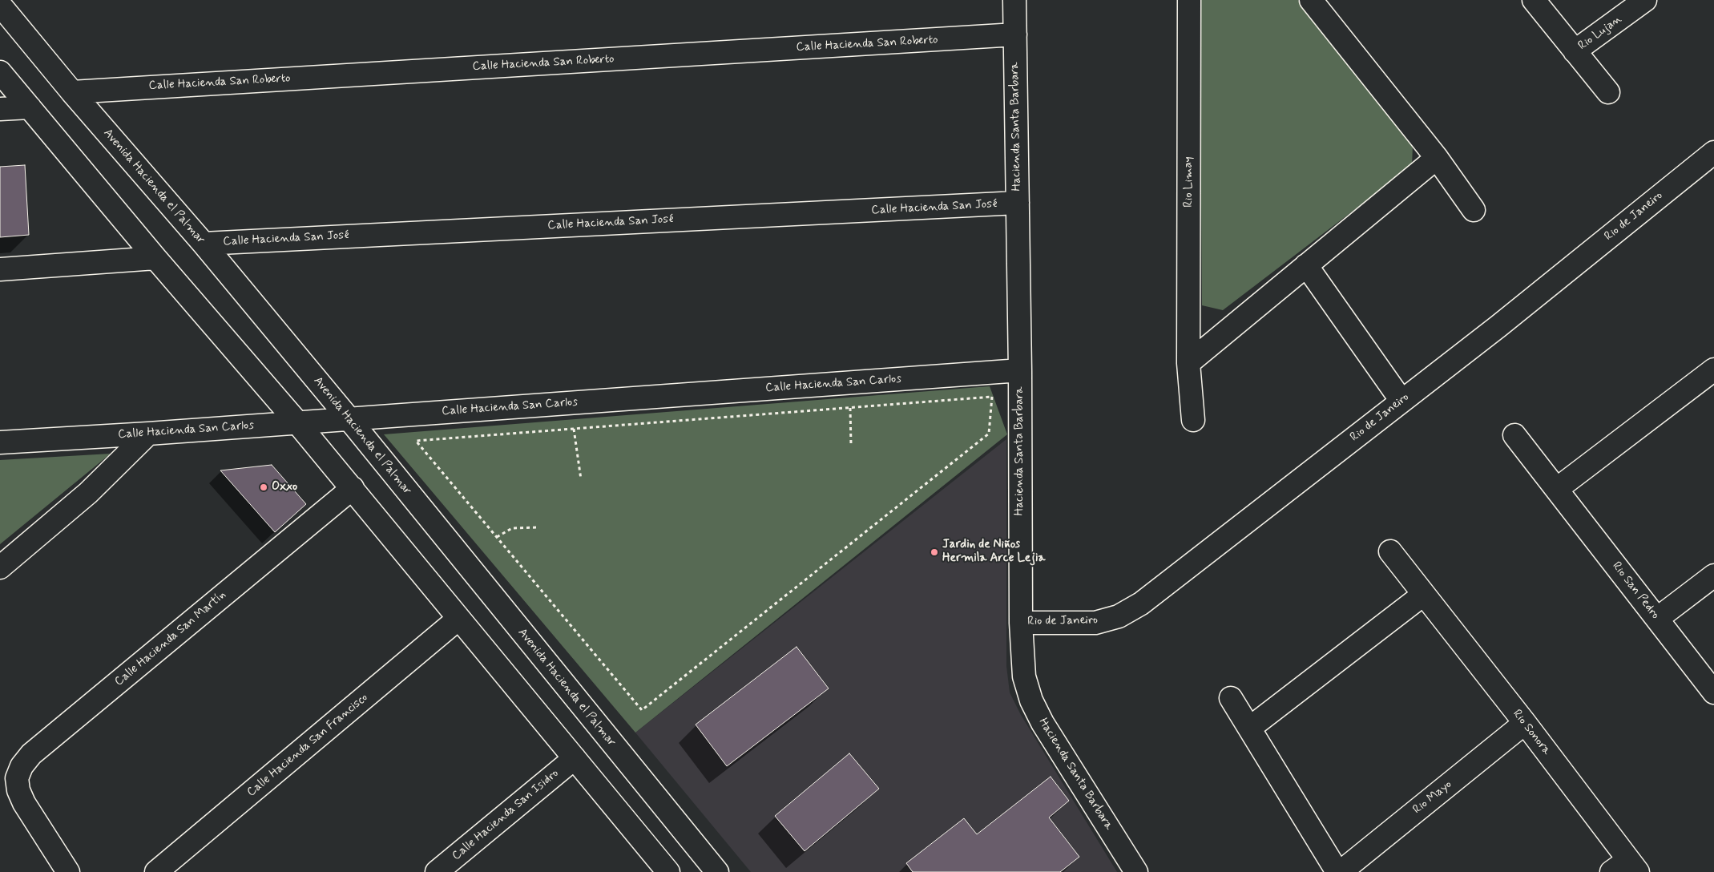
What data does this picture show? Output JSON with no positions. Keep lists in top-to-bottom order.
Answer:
{
  "streets": {
    "street": [
      "Rio Lujan",
      "Calle Hacienda San Roberto",
      "Hacienda Santa Barbara",
      "Rio Limay",
      "Avenida Hacienda el Palmar",
      "Calle Hacienda San José",
      "Rio de Janeiro",
      "Calle Hacienda San Carlos",
      "Rio San Pedro",
      "Calle Hacienda San Martín",
      "Rio Sonora",
      "Calle Hacienda San Francisco",
      "Rio Mayo",
      "Calle Hacienda San Isidro"
    ]
  },
  "crossings": [
    ["Calle Hacienda San Roberto", "Hacienda Santa Barbara"],
    ["Calle Hacienda San Roberto", "Avenida Hacienda el Palmar"],
    ["Hacienda Santa Barbara", "Calle Hacienda San José"],
    ["Hacienda Santa Barbara", "Rio de Janeiro"],
    ["Hacienda Santa Barbara", "Calle Hacienda San Carlos"],
    ["Avenida Hacienda el Palmar", "Calle Hacienda San José"],
    ["Avenida Hacienda el Palmar", "Calle Hacienda San Carlos"],
    ["Rio Sonora", "Rio Mayo"]
  ],
  "places": ["Oxxo", "Jardin de Niños Hermila Arce Lejia"]
}
